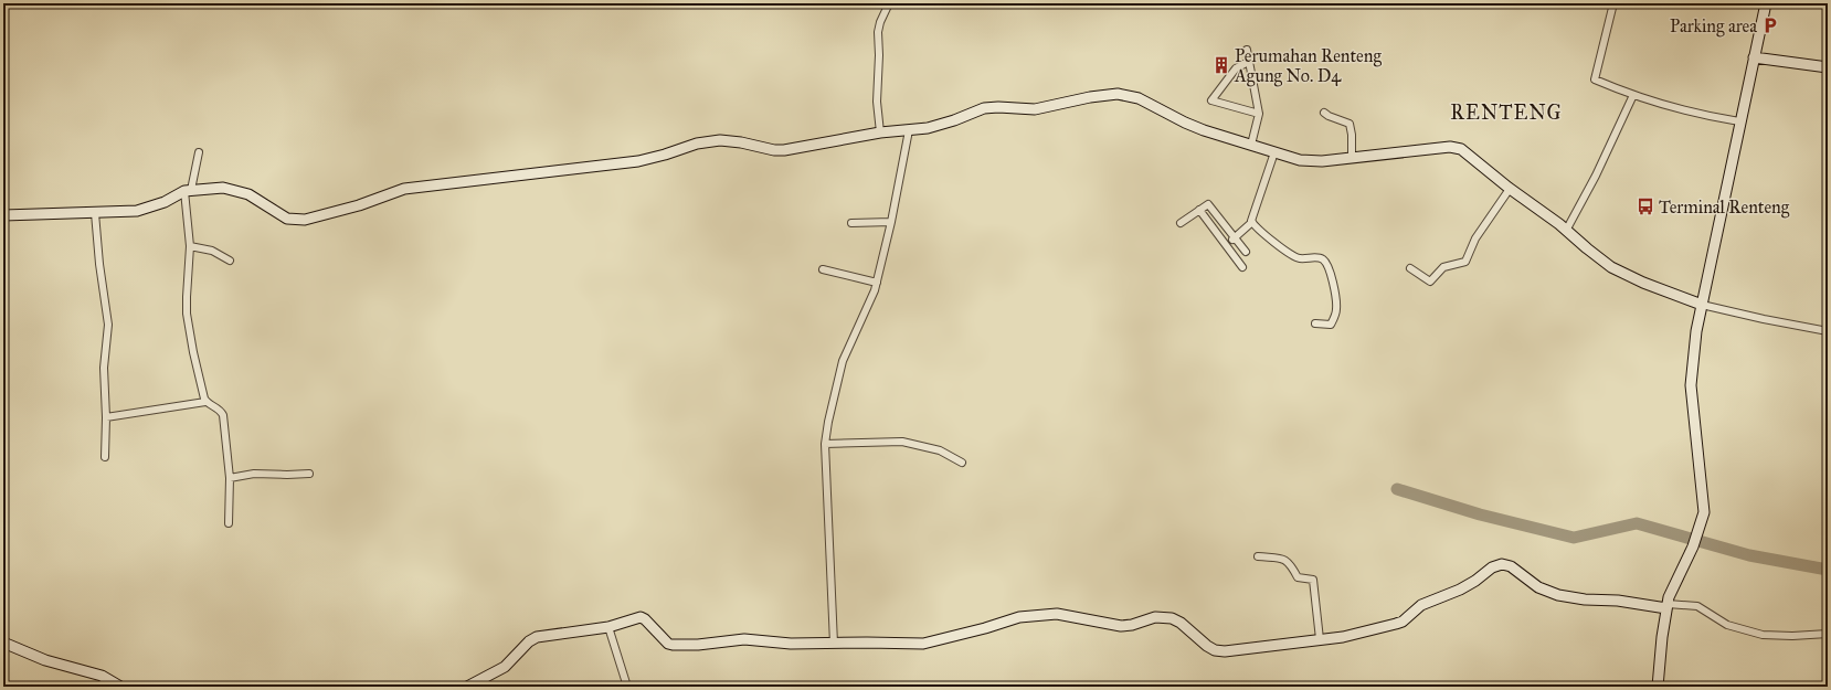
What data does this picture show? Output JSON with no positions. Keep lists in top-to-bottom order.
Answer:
{
  "districts": ["RENTENG"],
  "places": {
    "parking": ["Parking area"],
    "building": ["Perumahan Renteng Agung No. D4"],
    "bus stop": ["Terminal Renteng"]
  }
}
